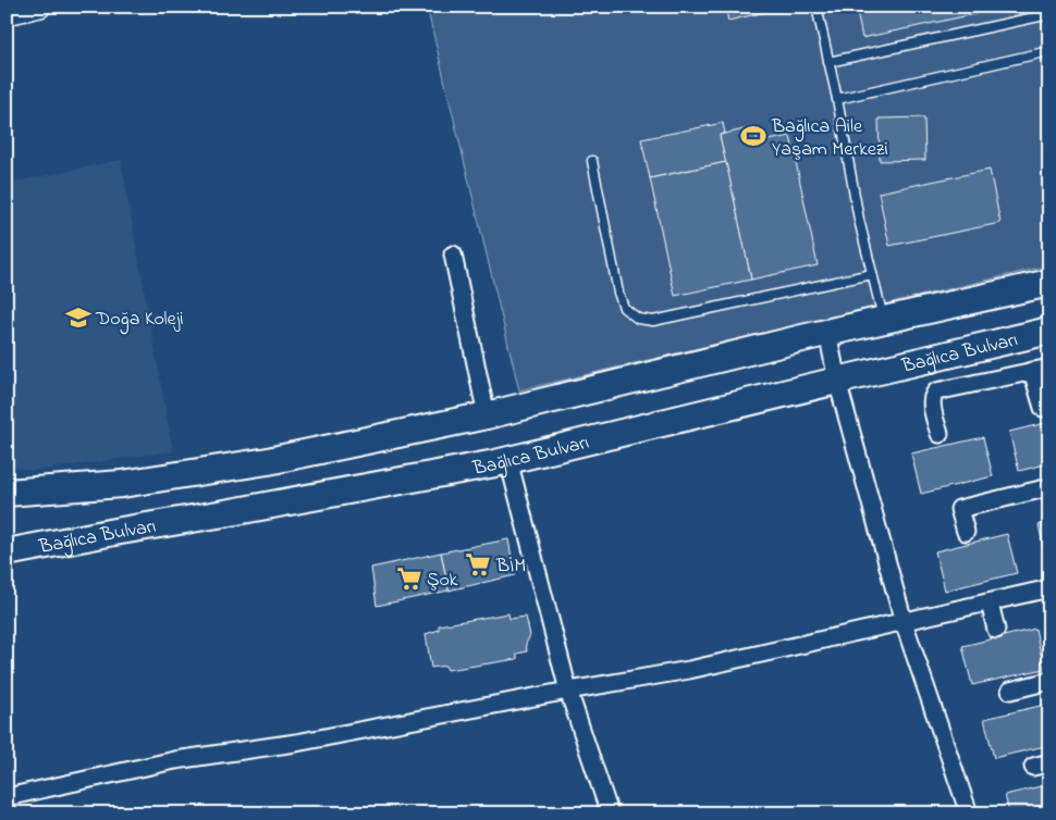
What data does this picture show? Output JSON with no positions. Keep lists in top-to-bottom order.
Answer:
{
  "streets": {
    "main road": ["Bağlıca Bulvarı"]
  },
  "places": {
    "sports": ["Bağlıca Aile Yaşam Merkezi"],
    "school or university": ["Doğa Koleji"],
    "supermarket": ["BİM", "Şok"]
  }
}
